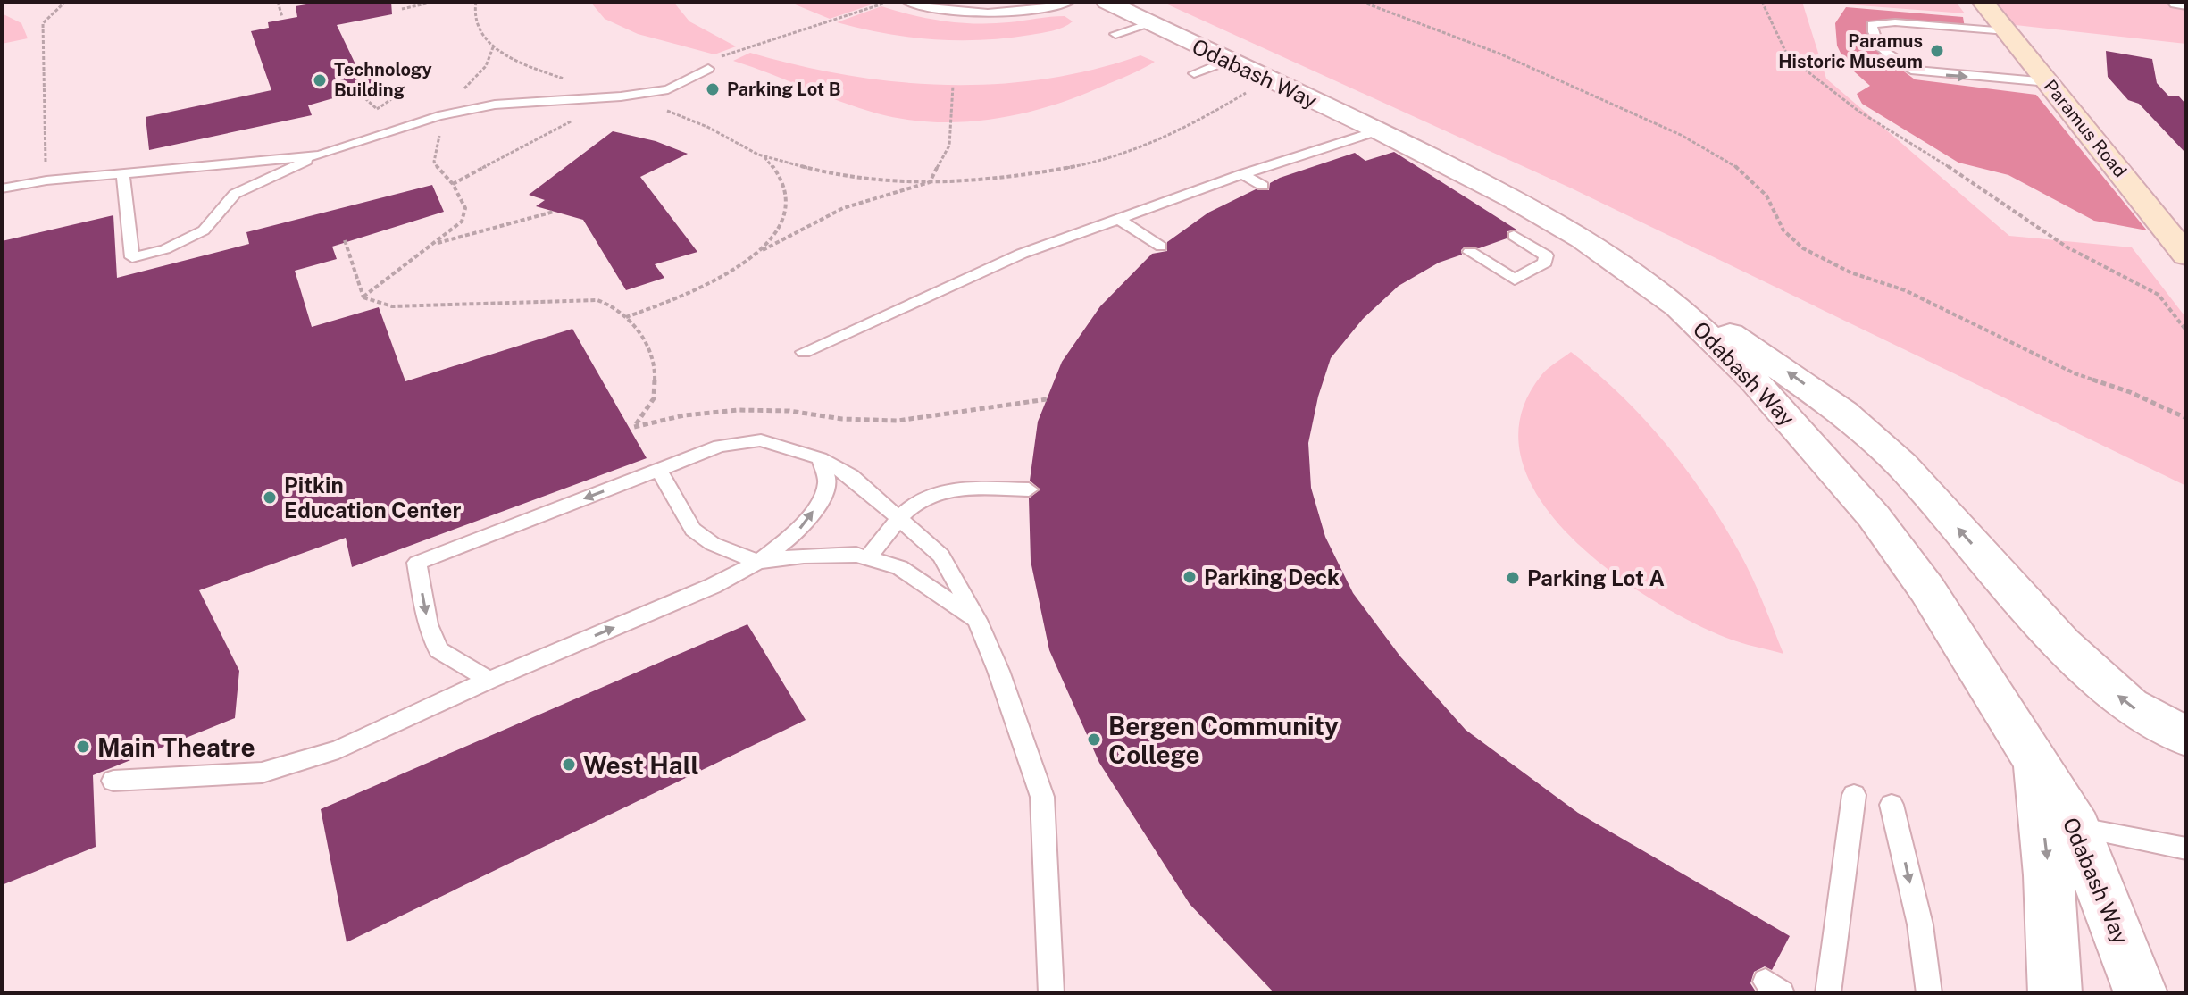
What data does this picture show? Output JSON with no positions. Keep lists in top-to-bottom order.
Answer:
{
  "streets": {
    "main road": ["Paramus Road"],
    "street": ["Odabash Way"]
  },
  "places": [
    "Paramus Historic Museum",
    "Technology Building",
    "Parking Lot B",
    "Pitkin Education Center",
    "Parking Deck",
    "Parking Lot A",
    "Bergen Community College",
    "Main Theatre",
    "West Hall"
  ]
}
